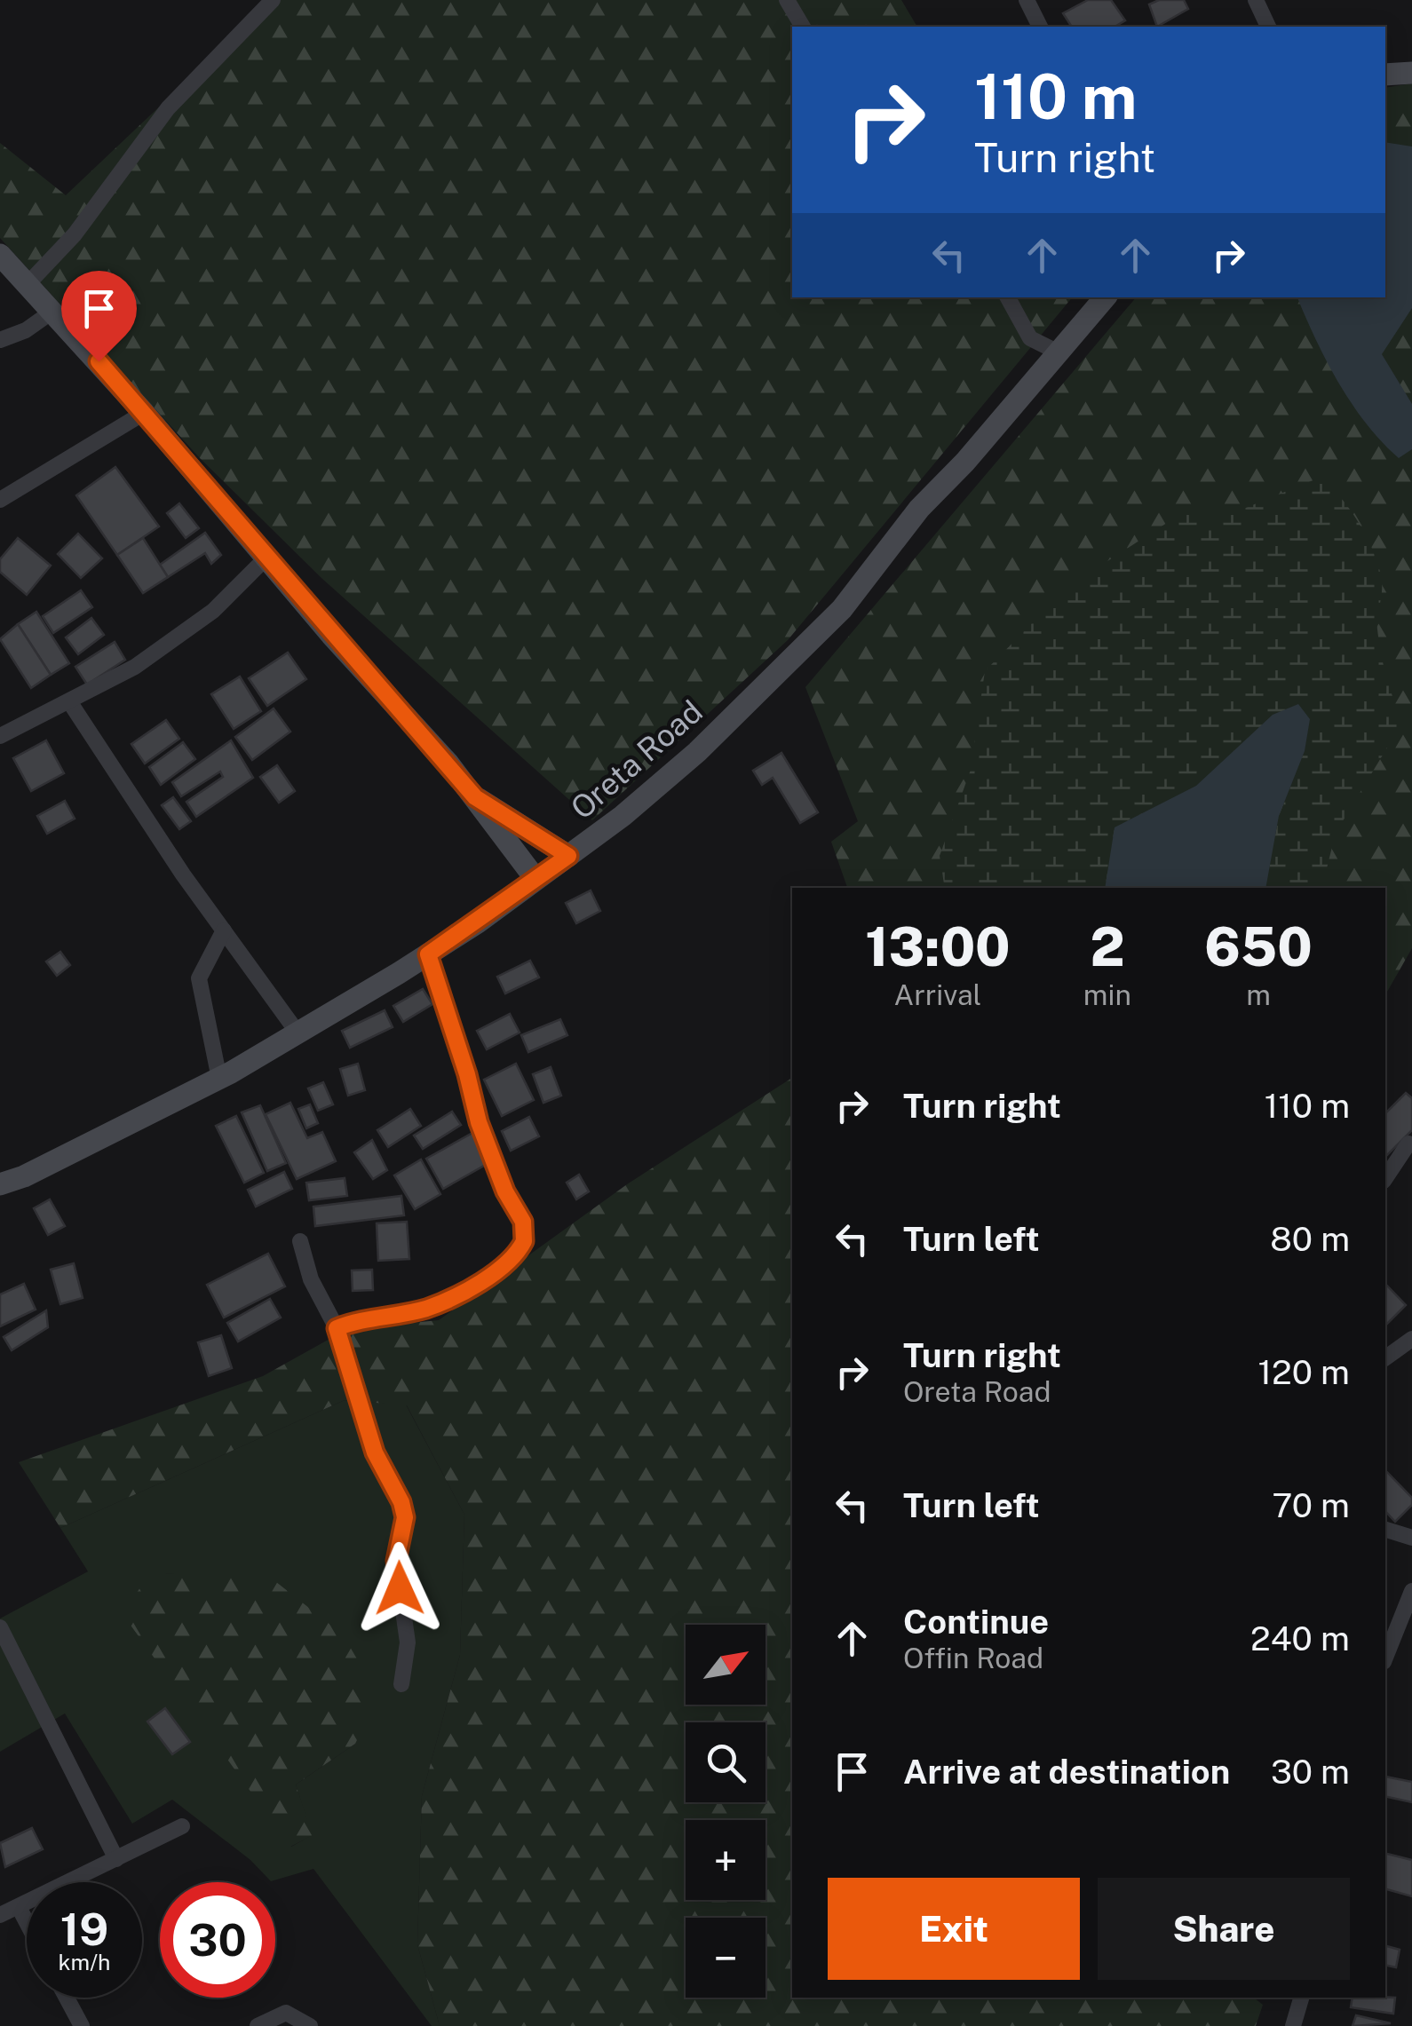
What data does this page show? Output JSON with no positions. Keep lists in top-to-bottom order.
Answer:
{
  "streets": {
    "street": ["Oreta Road"]
  },
  "north": "top right",
  "page": {
    "turn": ["110 m", "Turn right"],
    "eta": [
      "13:00",
      "Arrival",
      "2",
      "min",
      "650",
      "m"
    ],
    "list": [
      {
        "name": "Turn right",
        "value": "110 m"
      },
      {
        "name": "Turn left",
        "value": "80 m"
      },
      {
        "name": "Turn right",
        "note": "Oreta Road",
        "value": "120 m"
      },
      {
        "name": "Turn left",
        "value": "70 m"
      },
      {
        "name": "Continue",
        "note": "Offin Road",
        "value": "240 m"
      },
      {
        "name": "Arrive at destination",
        "value": "30 m"
      }
    ],
    "map_buttons": ["+", "−"],
    "buttons": ["Exit", "Share"],
    "speed": "19 km/h",
    "limit": "30"
  }
}
